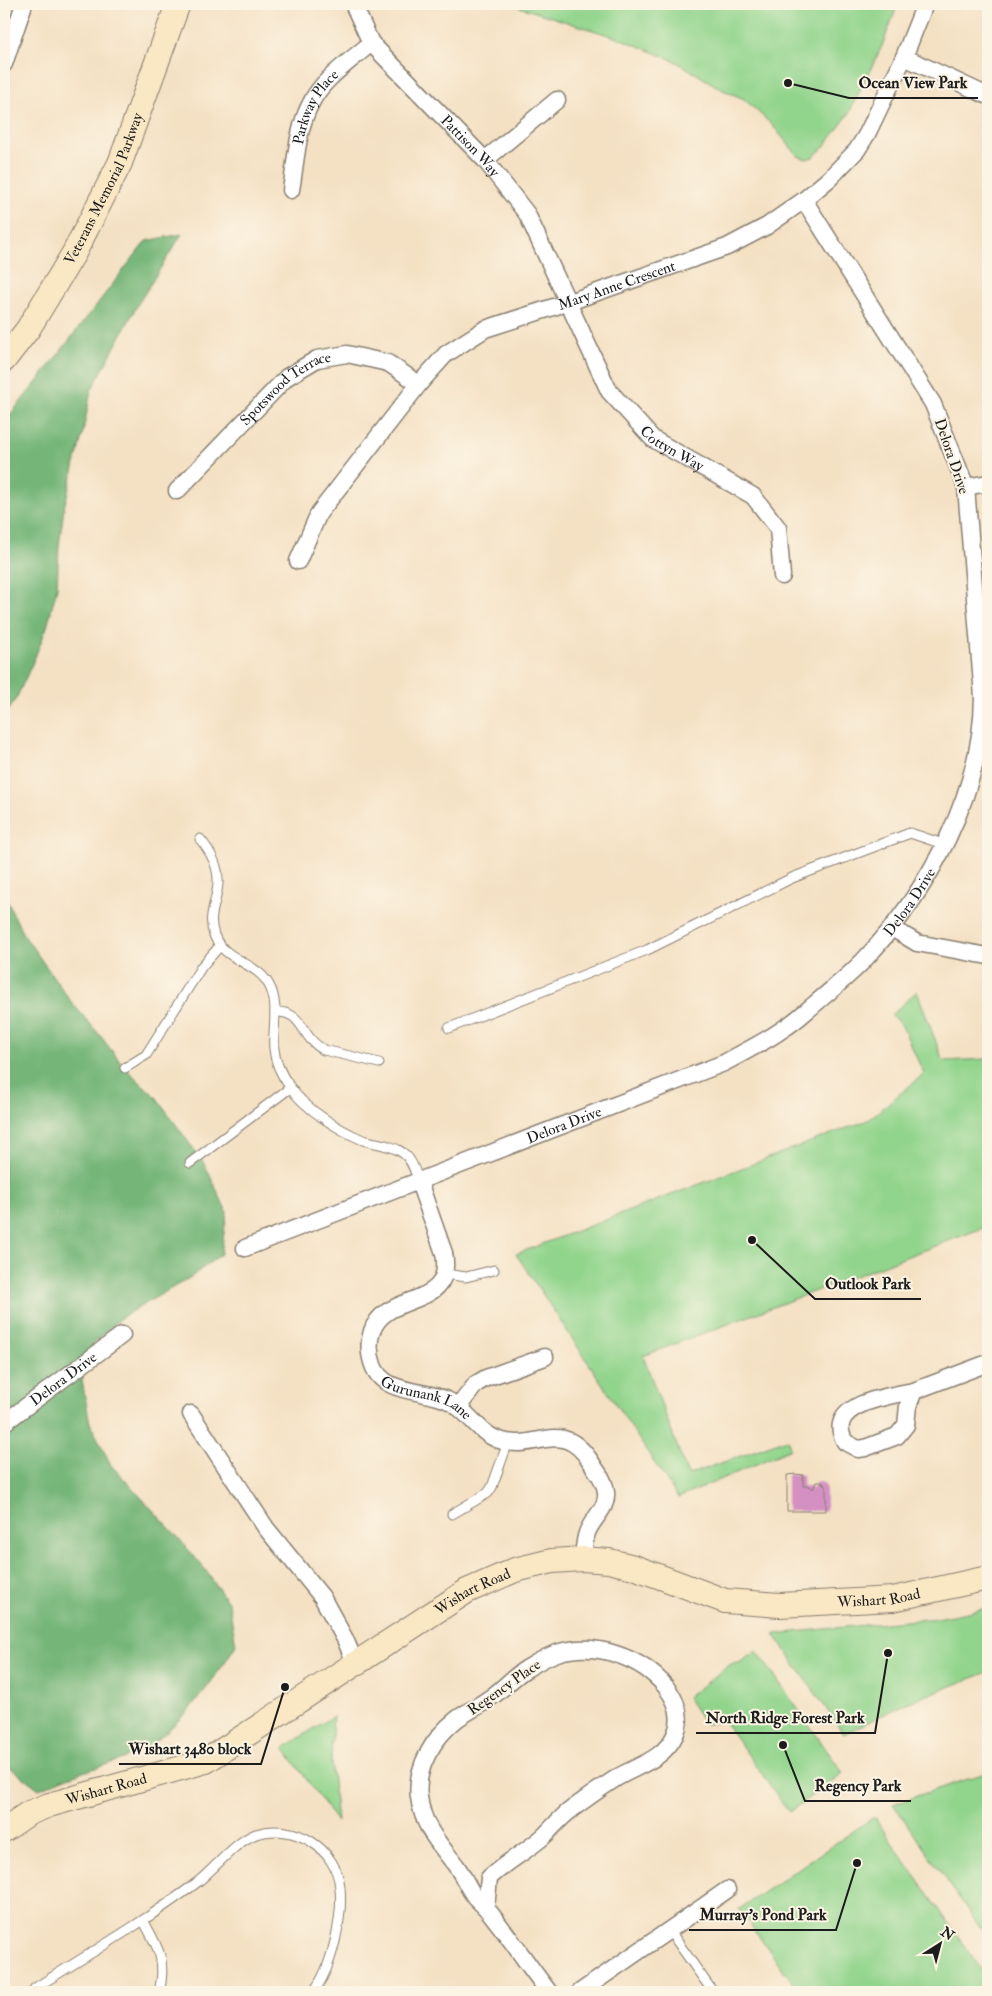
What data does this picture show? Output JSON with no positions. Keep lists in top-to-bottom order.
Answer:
{
  "streets": {
    "street": [
      "Parkway Place",
      "Pattison Way",
      "Veterans Memorial Parkway",
      "Mary Anne Crescent",
      "Spotswood Terrace",
      "Cottyn Way",
      "Delora Drive",
      "Gurunank Lane",
      "Wishart Road",
      "Regency Place"
    ]
  },
  "crossings": [
    ["Parkway Place", "Pattison Way"],
    ["Pattison Way", "Mary Anne Crescent"],
    ["Pattison Way", "Cottyn Way"],
    ["Mary Anne Crescent", "Spotswood Terrace"],
    ["Mary Anne Crescent", "Cottyn Way"],
    ["Mary Anne Crescent", "Delora Drive"],
    ["Gurunank Lane", "Wishart Road"]
  ],
  "places": [
    "Ocean View Park",
    "Outlook Park",
    "North Ridge Forest Park",
    "Wishart 3480 block",
    "Regency Park",
    "Murray's Pond Park"
  ],
  "north": "top right"
}
